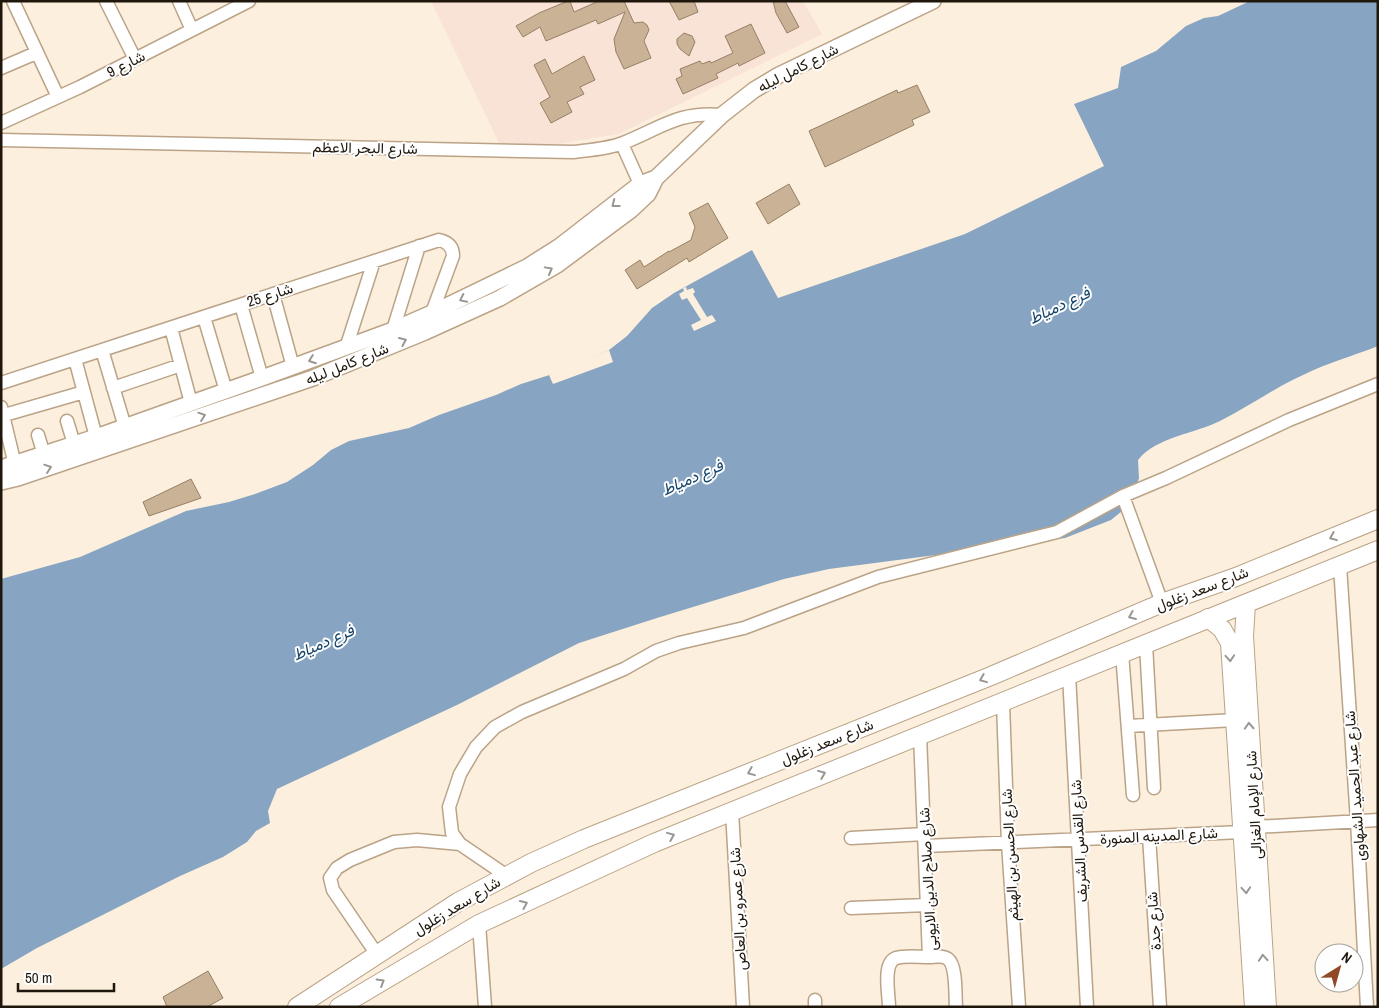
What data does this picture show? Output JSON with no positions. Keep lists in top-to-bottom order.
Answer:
{
  "streets": {
    "main road": ["شارع سعد زغلول", "شارع الإمام الغزالى"],
    "street": [
      "شارع 9",
      "شارع كامل ليله",
      "شارع البحر الاعظم",
      "شارع 25",
      "شارع عبد الحميد الشهاوى",
      "شارع المدينه المنورة",
      "شارع القدس الشريف",
      "شارع الحسن بن الهيثم",
      "شارع صلاح الدين الايوبى",
      "شارع عمرو بن العاص",
      "شارع جدة"
    ]
  },
  "crossings": [
    ["شارع كامل ليله", "شارع البحر الاعظم"],
    ["شارع كامل ليله", "شارع 25"],
    ["شارع سعد زغلول", "شارع عبد الحميد الشهاوى"],
    ["شارع سعد زغلول", "شارع الإمام الغزالى"],
    ["شارع سعد زغلول", "شارع القدس الشريف"],
    ["شارع سعد زغلول", "شارع الحسن بن الهيثم"],
    ["شارع سعد زغلول", "شارع صلاح الدين الايوبى"],
    ["شارع سعد زغلول", "شارع عمرو بن العاص"],
    ["شارع عبد الحميد الشهاوى", "شارع المدينه المنورة"],
    ["شارع الإمام الغزالى", "شارع المدينه المنورة"],
    ["شارع المدينه المنورة", "شارع القدس الشريف"],
    ["شارع المدينه المنورة", "شارع الحسن بن الهيثم"],
    ["شارع المدينه المنورة", "شارع صلاح الدين الايوبى"],
    ["شارع المدينه المنورة", "شارع جدة"]
  ],
  "water": ["فرع دمياط"],
  "scale_bar": "50 m",
  "north": "top right"
}
